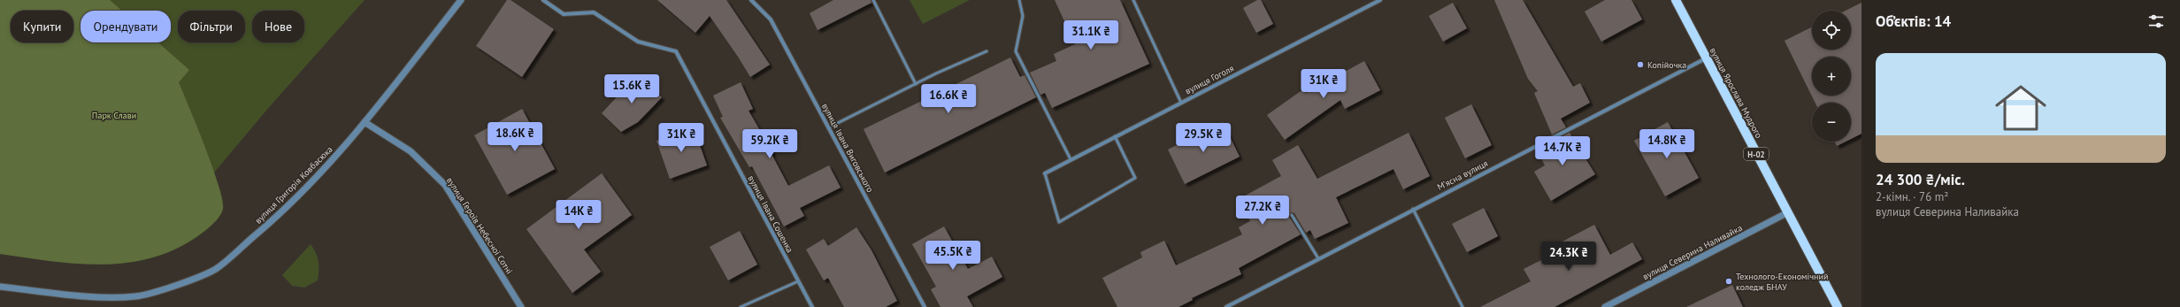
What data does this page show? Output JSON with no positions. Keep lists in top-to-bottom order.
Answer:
{
  "streets": {
    "main road": ["вулиця Ярослава Мудрого", "Н-02"],
    "street": [
      "вулиця Гоголя",
      "вулиця Івана Виговського",
      "Мʼясна вулиця",
      "вулиця Григорія Ковбасюка",
      "вулиця Івана Сошенка",
      "вулиця Героїв Небесної Сотні",
      "вулиця Северина Наливайка"
    ]
  },
  "crossings": [
    ["вулиця Ярослава Мудрого", "Мʼясна вулиця"],
    ["вулиця Ярослава Мудрого", "вулиця Северина Наливайка"],
    ["вулиця Григорія Ковбасюка", "вулиця Героїв Небесної Сотні"]
  ],
  "parks": ["Парк Слави"],
  "places": ["Копійочка", "Технолого-Економічний коледж БНАУ"],
  "page": {
    "heading": "Об’єктів: 14",
    "map_buttons": ["+", "−"],
    "chip": [
      "Купити",
      "Орендувати",
      "Фільтри",
      "Нове"
    ],
    "price": [
      "31.1K ₴",
      "31K ₴",
      "15.6K ₴",
      "16.6K ₴",
      "18.6K ₴",
      "31K ₴",
      "29.5K ₴",
      "59.2K ₴",
      "14.8K ₴",
      "14.7K ₴",
      "27.2K ₴",
      "14K ₴",
      "45.5K ₴",
      "24.3K ₴"
    ],
    "list": [
      {
        "name": "24 300 ₴/міс.",
        "note": "2-кімн. · 76 m² · вулиця Северина Наливайка"
      }
    ]
  }
}
